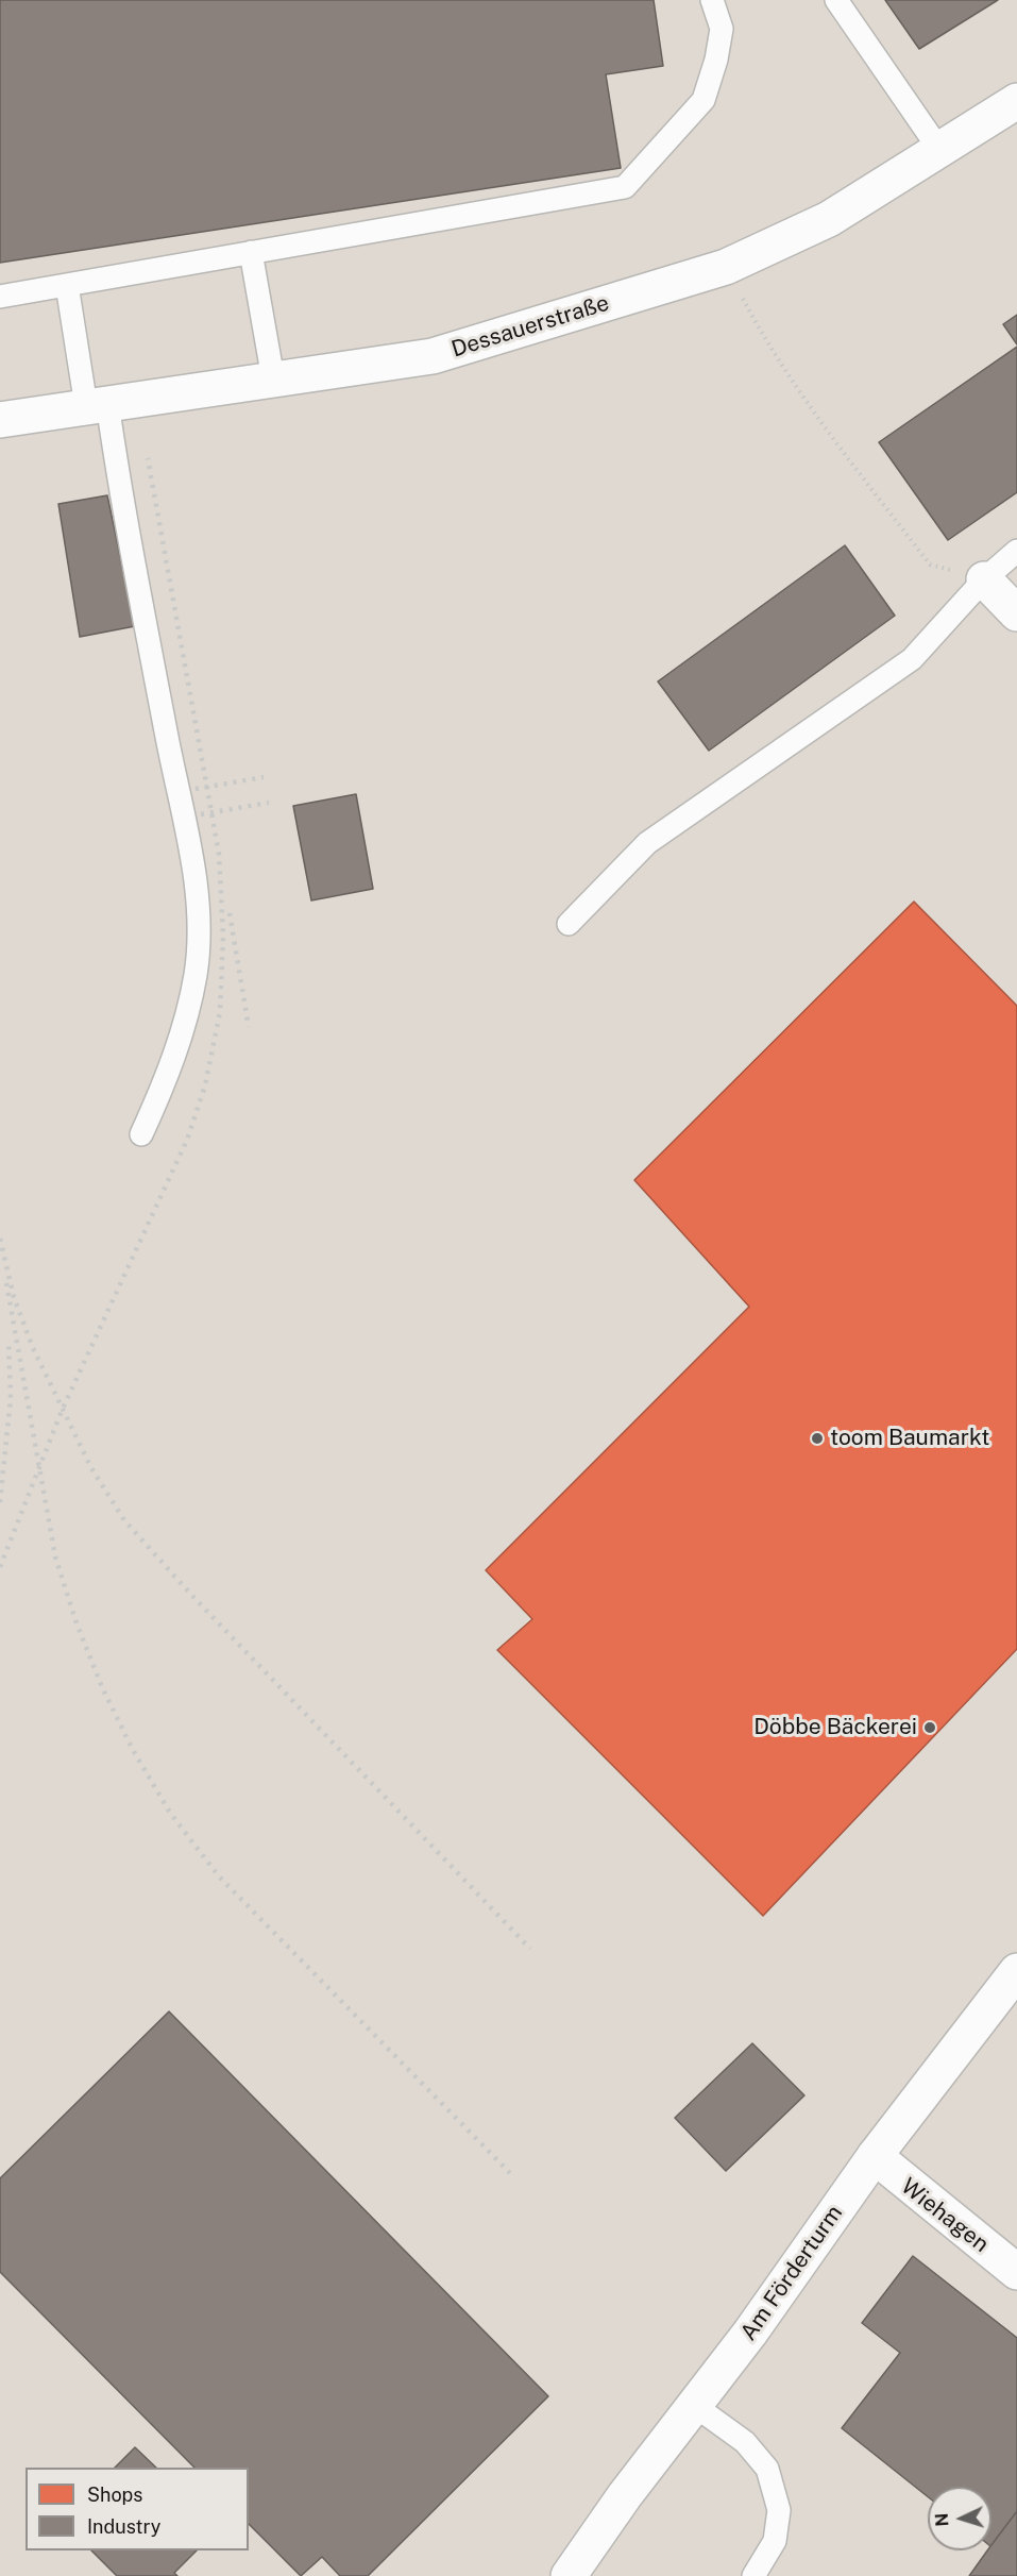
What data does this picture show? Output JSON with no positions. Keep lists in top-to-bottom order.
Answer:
{
  "streets": {
    "street": ["Dessauerstraße", "Wiehagen", "Am Förderturm"]
  },
  "crossings": [
    ["Wiehagen", "Am Förderturm"]
  ],
  "places": ["toom Baumarkt", "Döbbe Bäckerei"],
  "legend": ["Shops", "Industry"],
  "north": "left"
}
